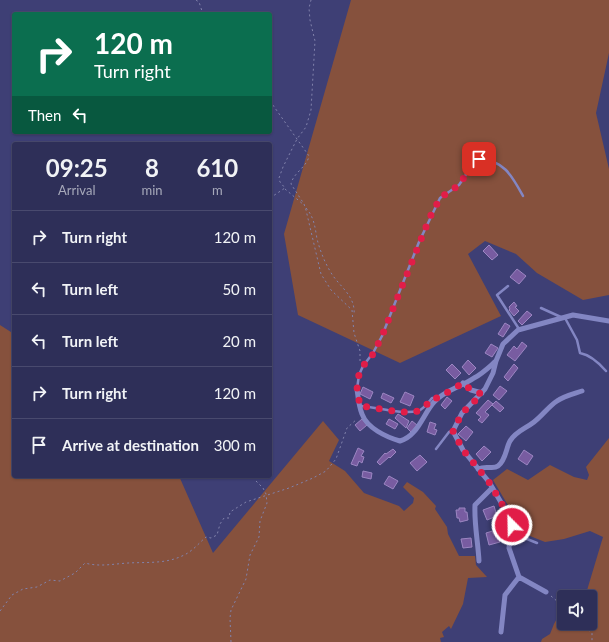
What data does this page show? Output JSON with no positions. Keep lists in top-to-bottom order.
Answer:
{
  "page": {
    "turn": ["120 m", "Turn right"],
    "then": "Then",
    "eta": [
      "09:25",
      "Arrival",
      "8",
      "min",
      "610",
      "m"
    ],
    "list": [
      {
        "name": "Turn right",
        "value": "120 m"
      },
      {
        "name": "Turn left",
        "value": "50 m"
      },
      {
        "name": "Turn left",
        "value": "20 m"
      },
      {
        "name": "Turn right",
        "value": "120 m"
      },
      {
        "name": "Arrive at destination",
        "value": "300 m"
      }
    ]
  }
}
